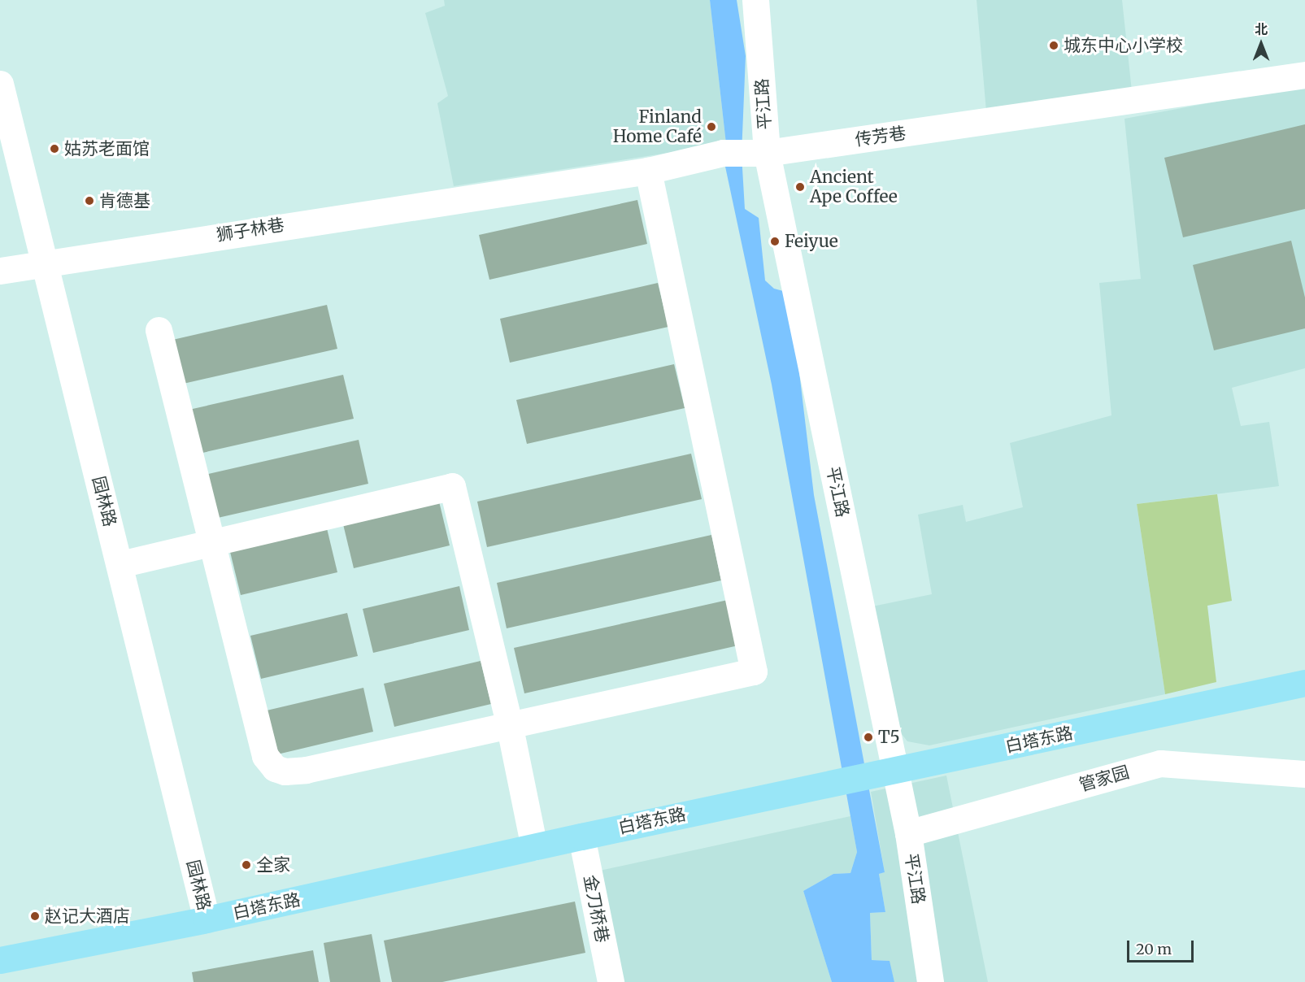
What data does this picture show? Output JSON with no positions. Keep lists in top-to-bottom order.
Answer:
{
  "streets": {
    "main road": ["白塔东路"],
    "street": [
      "平江路",
      "传芳巷",
      "狮子林巷",
      "园林路",
      "管家园",
      "金刀桥巷"
    ]
  },
  "crossings": [
    ["平江路", "传芳巷"],
    ["平江路", "白塔东路"],
    ["平江路", "管家园"],
    ["传芳巷", "狮子林巷"],
    ["狮子林巷", "园林路"],
    ["园林路", "白塔东路"],
    ["白塔东路", "金刀桥巷"]
  ],
  "places": [
    "城东中心小学校",
    "Finland Home Café",
    "姑苏老面馆",
    "Ancient Ape Coffee",
    "肯德基",
    "Feiyue",
    "T5",
    "全家",
    "赵记大酒店"
  ],
  "scale_bar": "20 m",
  "north": "top"
}
